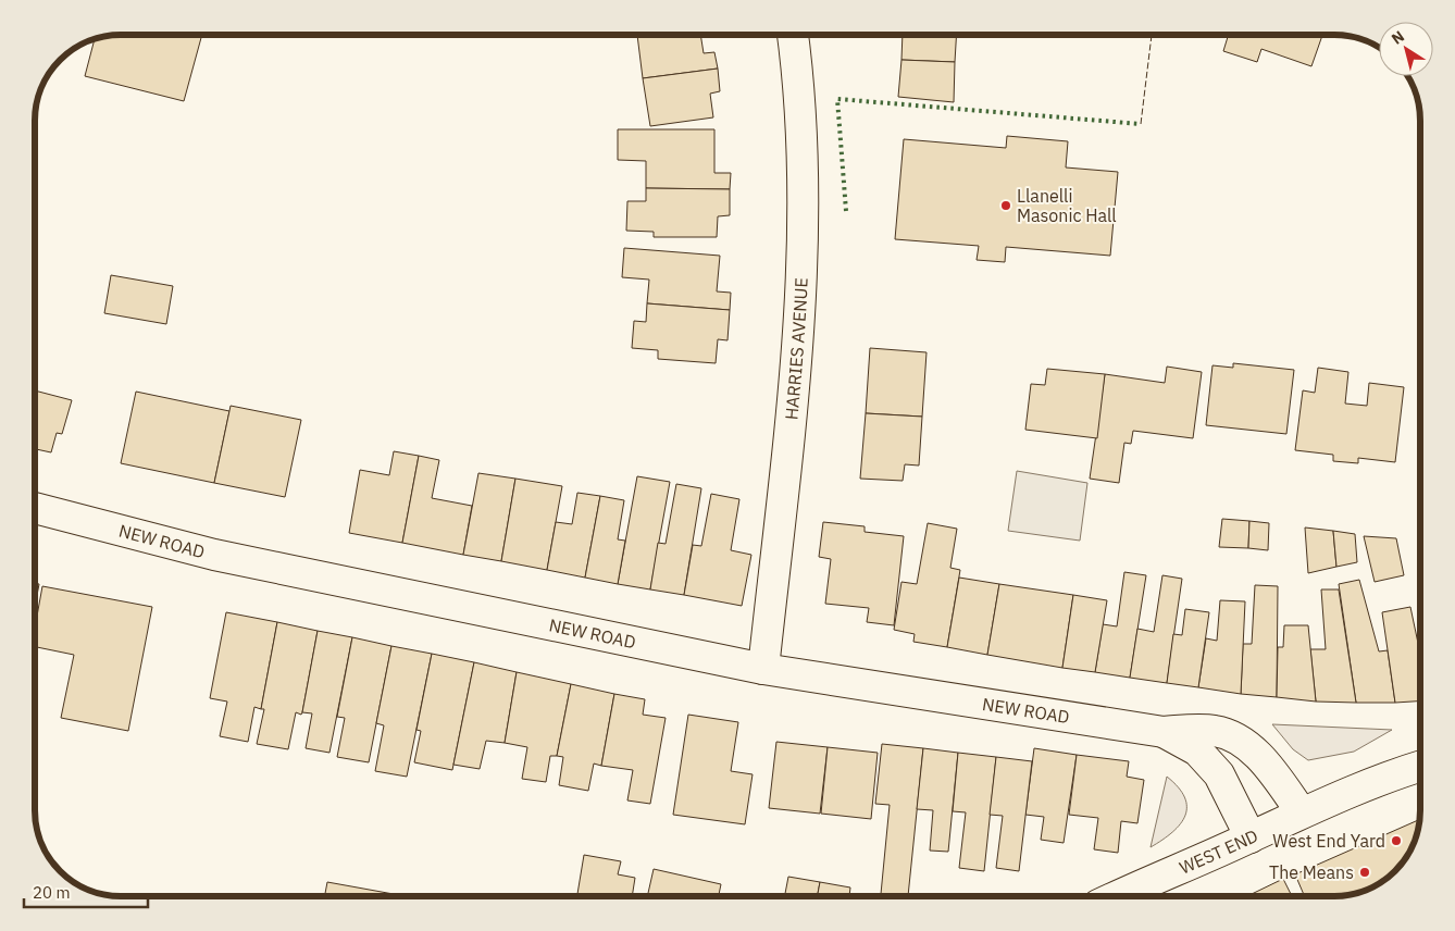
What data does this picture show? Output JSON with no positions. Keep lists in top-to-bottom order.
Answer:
{
  "streets": {
    "main road": ["HARRIES AVENUE", "NEW ROAD", "WEST END"]
  },
  "crossings": [
    ["HARRIES AVENUE", "NEW ROAD"],
    ["NEW ROAD", "WEST END"]
  ],
  "places": ["Llanelli Masonic Hall", "West End Yard", "The Means"],
  "scale_bar": "20 m",
  "north": "top left"
}
